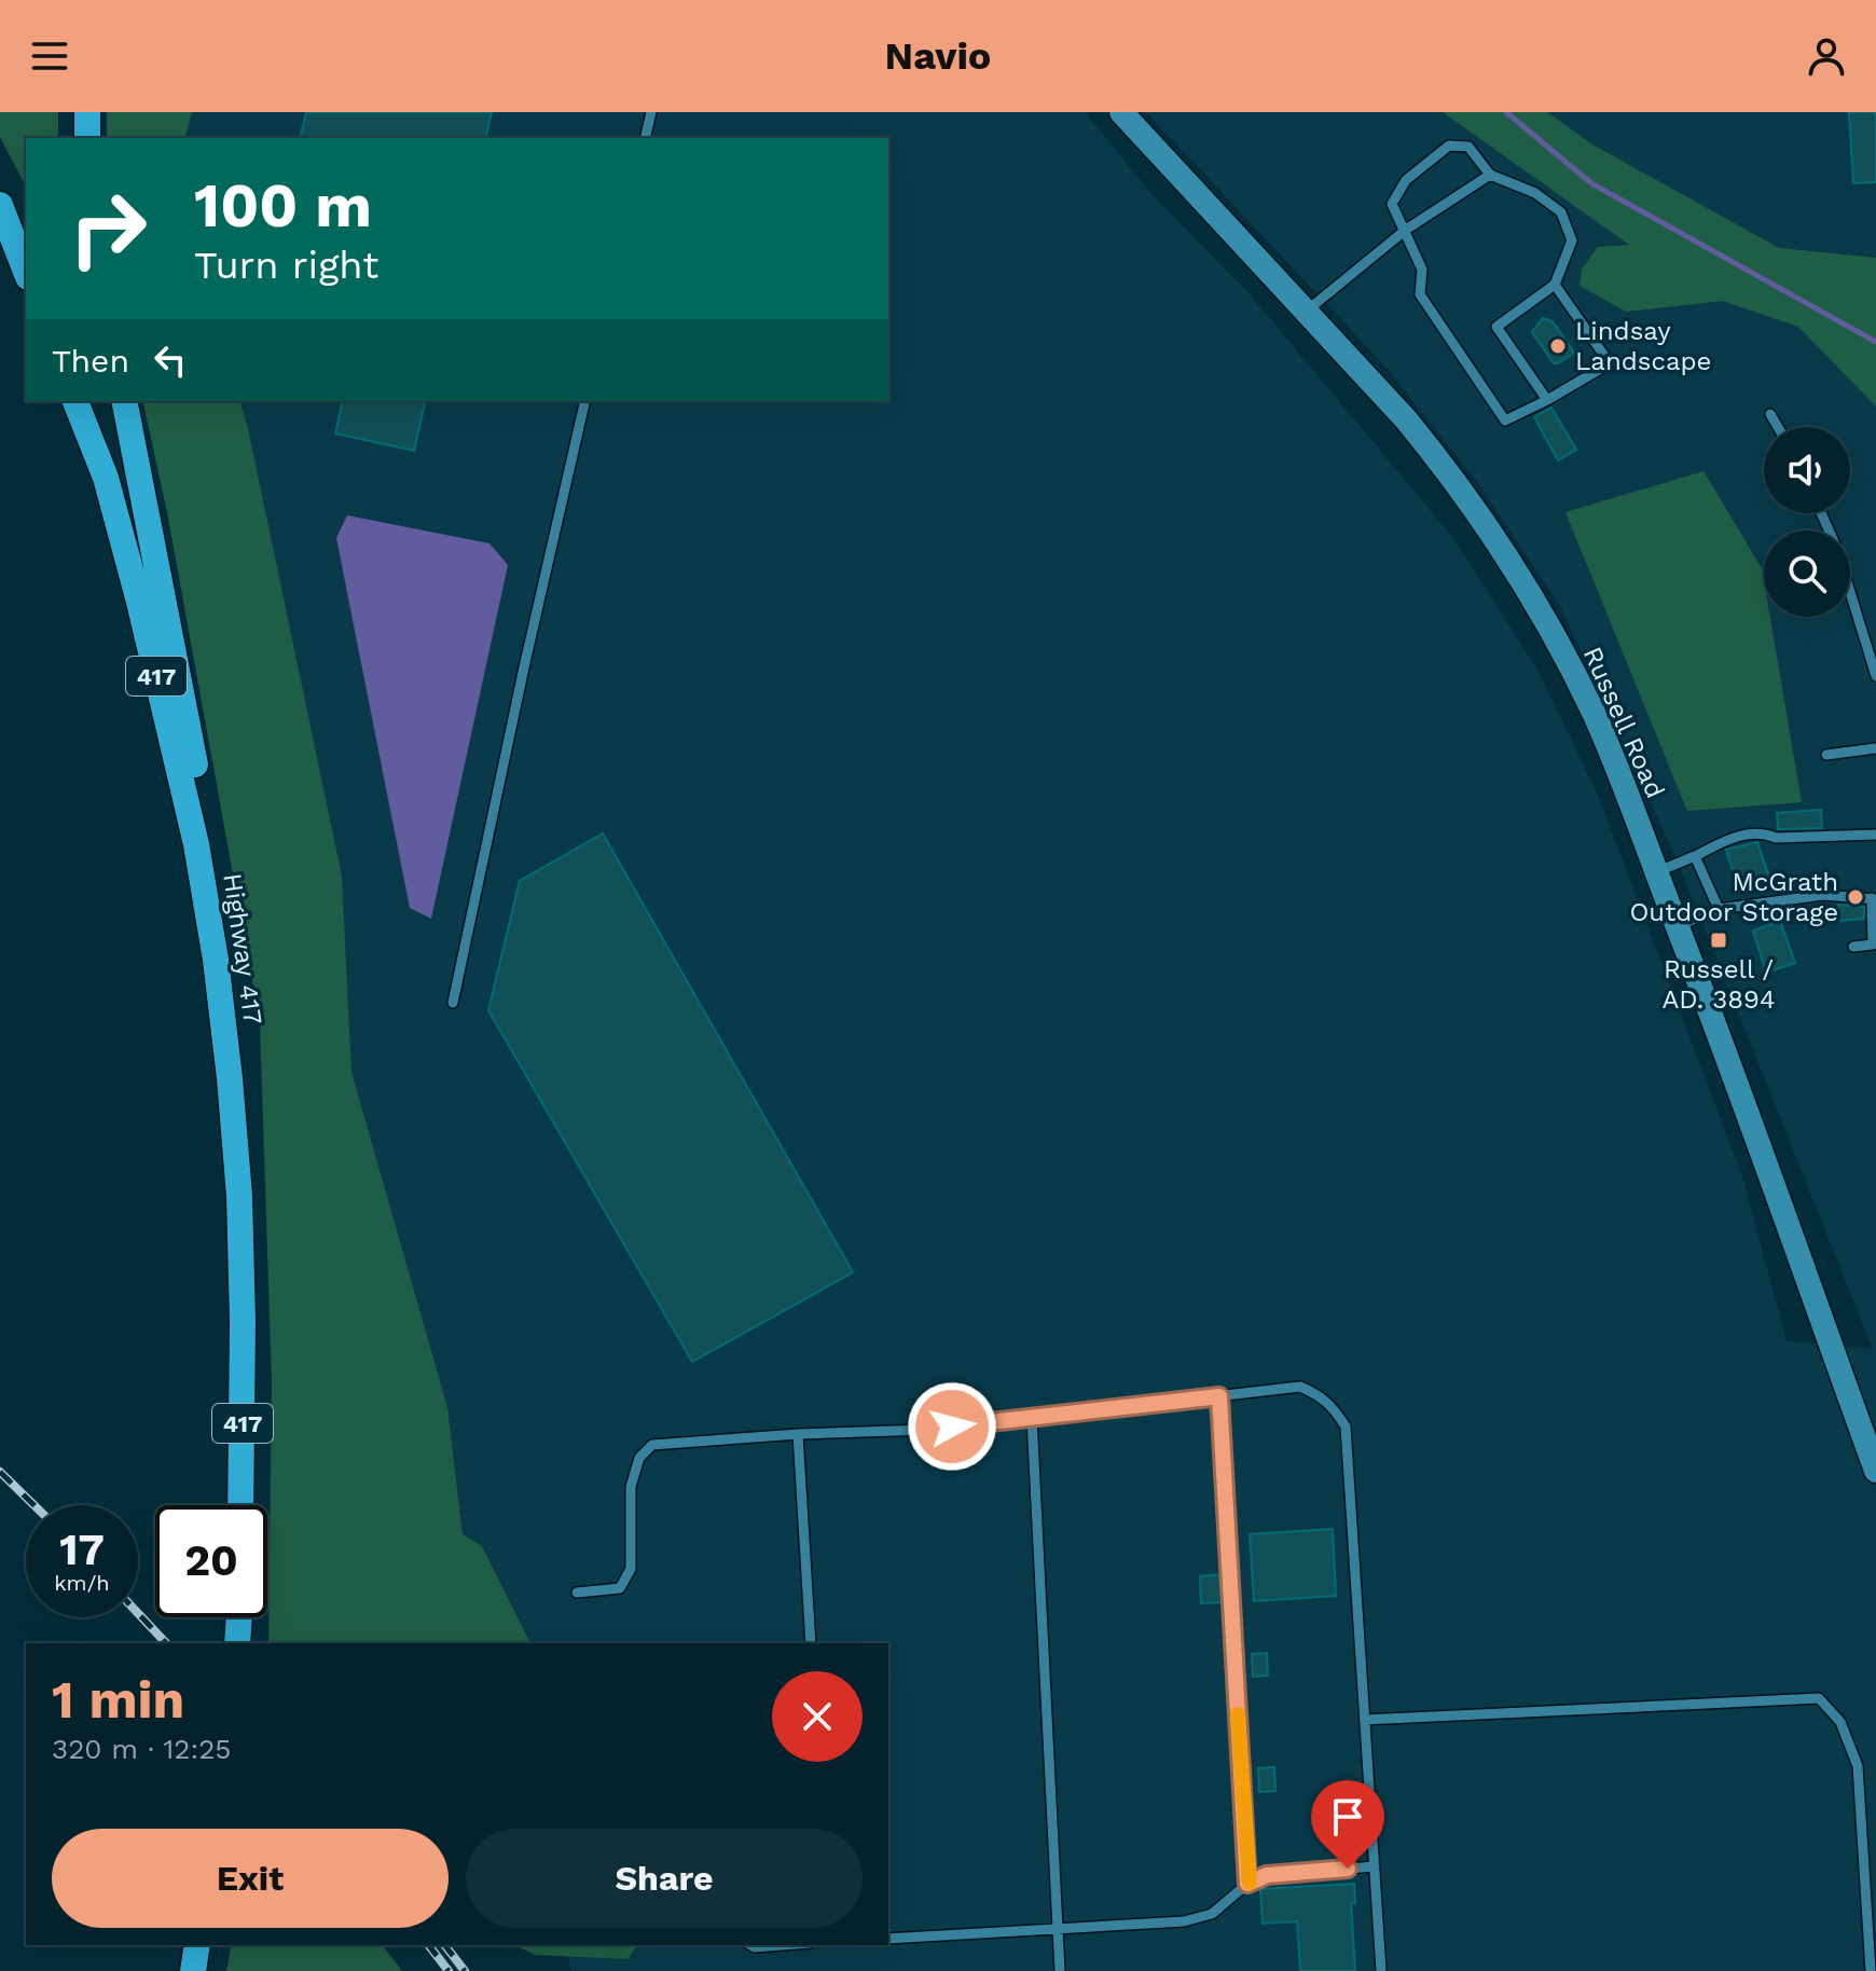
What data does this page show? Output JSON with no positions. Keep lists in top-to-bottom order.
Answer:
{
  "streets": {
    "highway": ["417", "Highway 417"],
    "main road": ["Russell Road"]
  },
  "places": {
    "other": ["Lindsay Landscape", "McGrath Outdoor Storage"],
    "transit": ["Russell / AD. 3894"]
  },
  "page": {
    "header": "Navio",
    "turn": ["100 m", "Turn right"],
    "then": "Then",
    "speed": "17 km/h",
    "limit": "20",
    "heading": ["1 min", "320 m · 12:25"],
    "buttons": ["Exit", "Share"]
  }
}
